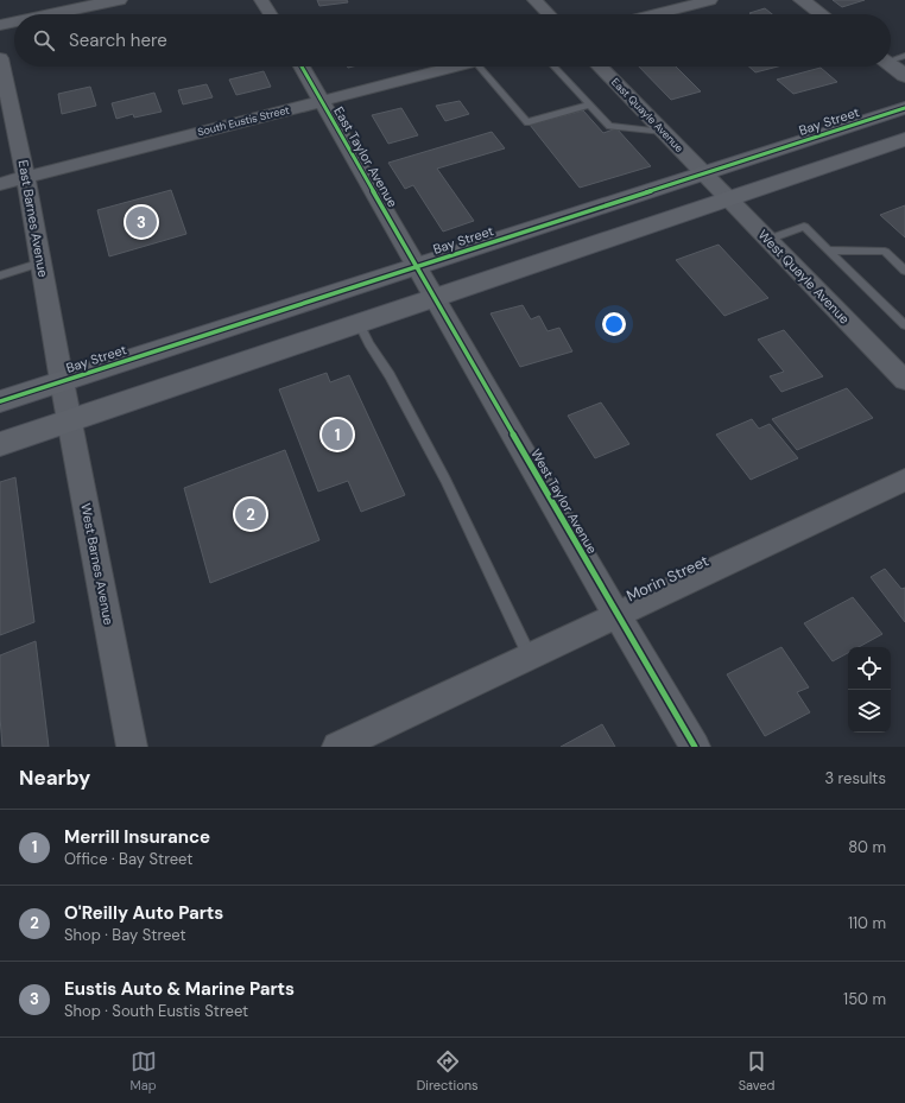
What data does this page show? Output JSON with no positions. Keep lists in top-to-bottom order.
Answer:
{
  "streets": {
    "main road": ["Bay Street"],
    "street": [
      "East Quayle Avenue",
      "South Eustis Street",
      "East Taylor Avenue",
      "East Barnes Avenue",
      "West Quayle Avenue",
      "West Taylor Avenue",
      "West Barnes Avenue",
      "Morin Street"
    ]
  },
  "crossings": [
    ["East Quayle Avenue", "Bay Street"],
    ["East Quayle Avenue", "West Quayle Avenue"],
    ["South Eustis Street", "East Taylor Avenue"],
    ["South Eustis Street", "East Barnes Avenue"],
    ["Bay Street", "East Taylor Avenue"],
    ["Bay Street", "East Barnes Avenue"],
    ["Bay Street", "West Quayle Avenue"],
    ["Bay Street", "West Taylor Avenue"],
    ["Bay Street", "West Barnes Avenue"],
    ["East Taylor Avenue", "West Taylor Avenue"],
    ["East Barnes Avenue", "West Barnes Avenue"],
    ["West Taylor Avenue", "Morin Street"]
  ],
  "page": {
    "search": "Search here",
    "pins": ["3", "1", "2"],
    "heading": ["Nearby", "3 results"],
    "list": [
      {
        "mark": "1",
        "name": "Merrill Insurance",
        "note": "Office · Bay Street",
        "value": "80 m"
      },
      {
        "mark": "2",
        "name": "O'Reilly Auto Parts",
        "note": "Shop · Bay Street",
        "value": "110 m"
      },
      {
        "mark": "3",
        "name": "Eustis Auto & Marine Parts",
        "note": "Shop · South Eustis Street",
        "value": "150 m"
      }
    ],
    "nav": ["Map", "Directions", "Saved"]
  }
}
